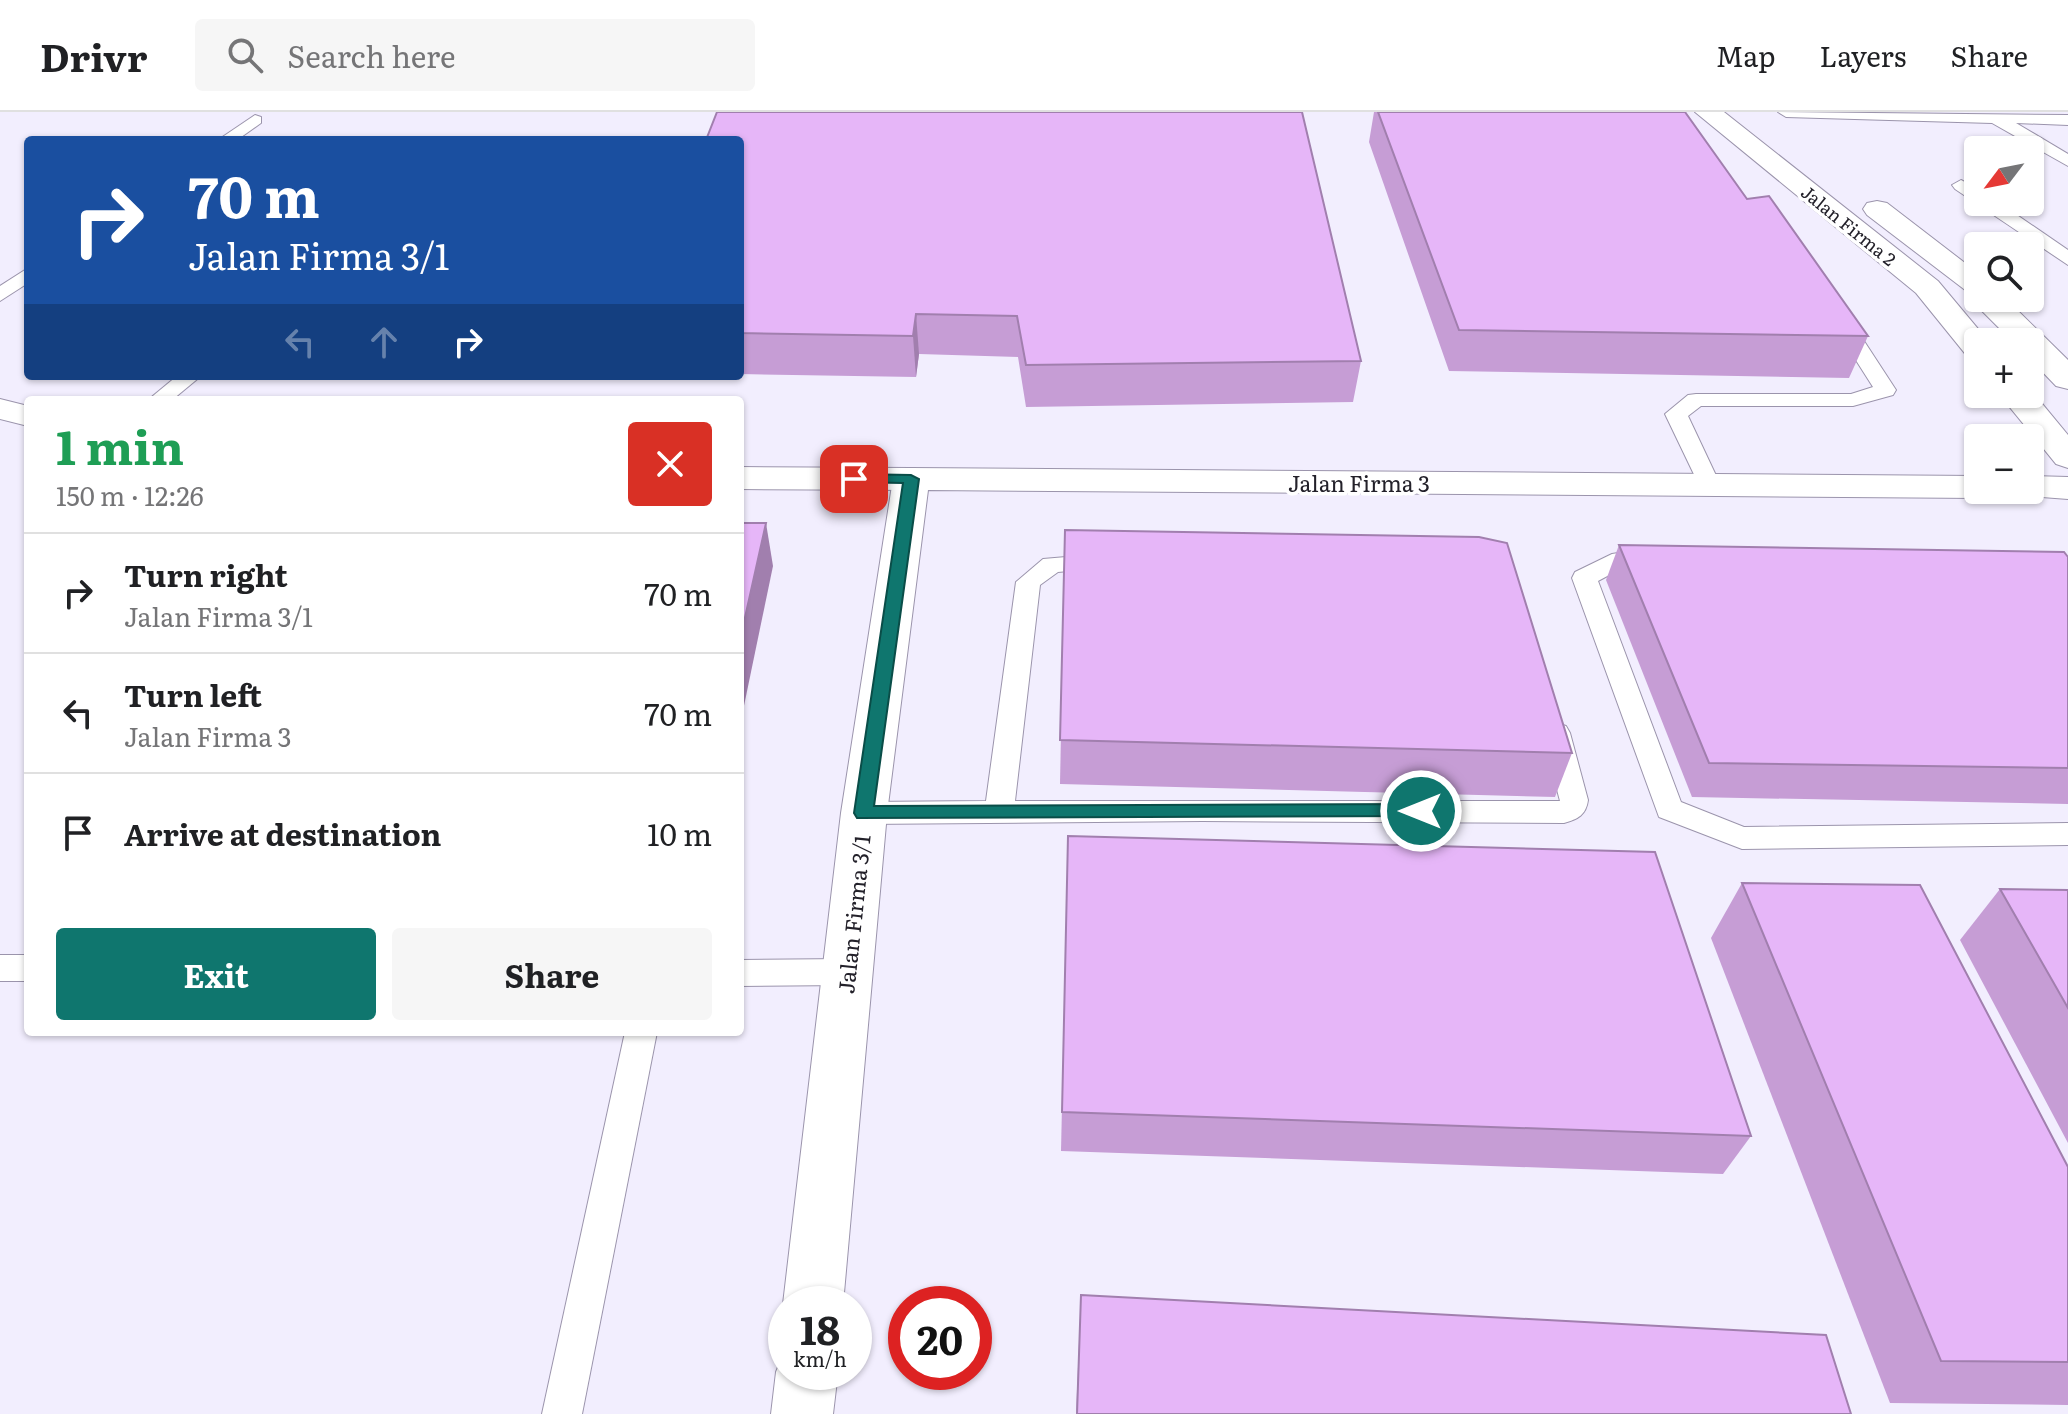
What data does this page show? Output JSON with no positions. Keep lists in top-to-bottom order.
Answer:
{
  "streets": {
    "street": ["Jalan Firma 2", "Jalan Firma 3", "Jalan Firma 3/1"]
  },
  "crossings": [
    ["Jalan Firma 3", "Jalan Firma 3/1"]
  ],
  "north": "bottom left",
  "page": {
    "header": "Drivr",
    "search": "Search here",
    "nav": ["Map", "Layers", "Share"],
    "map_buttons": ["+", "−"],
    "turn": ["70 m", "Jalan Firma 3/1"],
    "heading": ["1 min", "150 m · 12:26"],
    "list": [
      {
        "name": "Turn right",
        "note": "Jalan Firma 3/1",
        "value": "70 m"
      },
      {
        "name": "Turn left",
        "note": "Jalan Firma 3",
        "value": "70 m"
      },
      {
        "name": "Arrive at destination",
        "value": "10 m"
      }
    ],
    "buttons": ["Exit", "Share"],
    "speed": "18 km/h",
    "limit": "20"
  }
}
